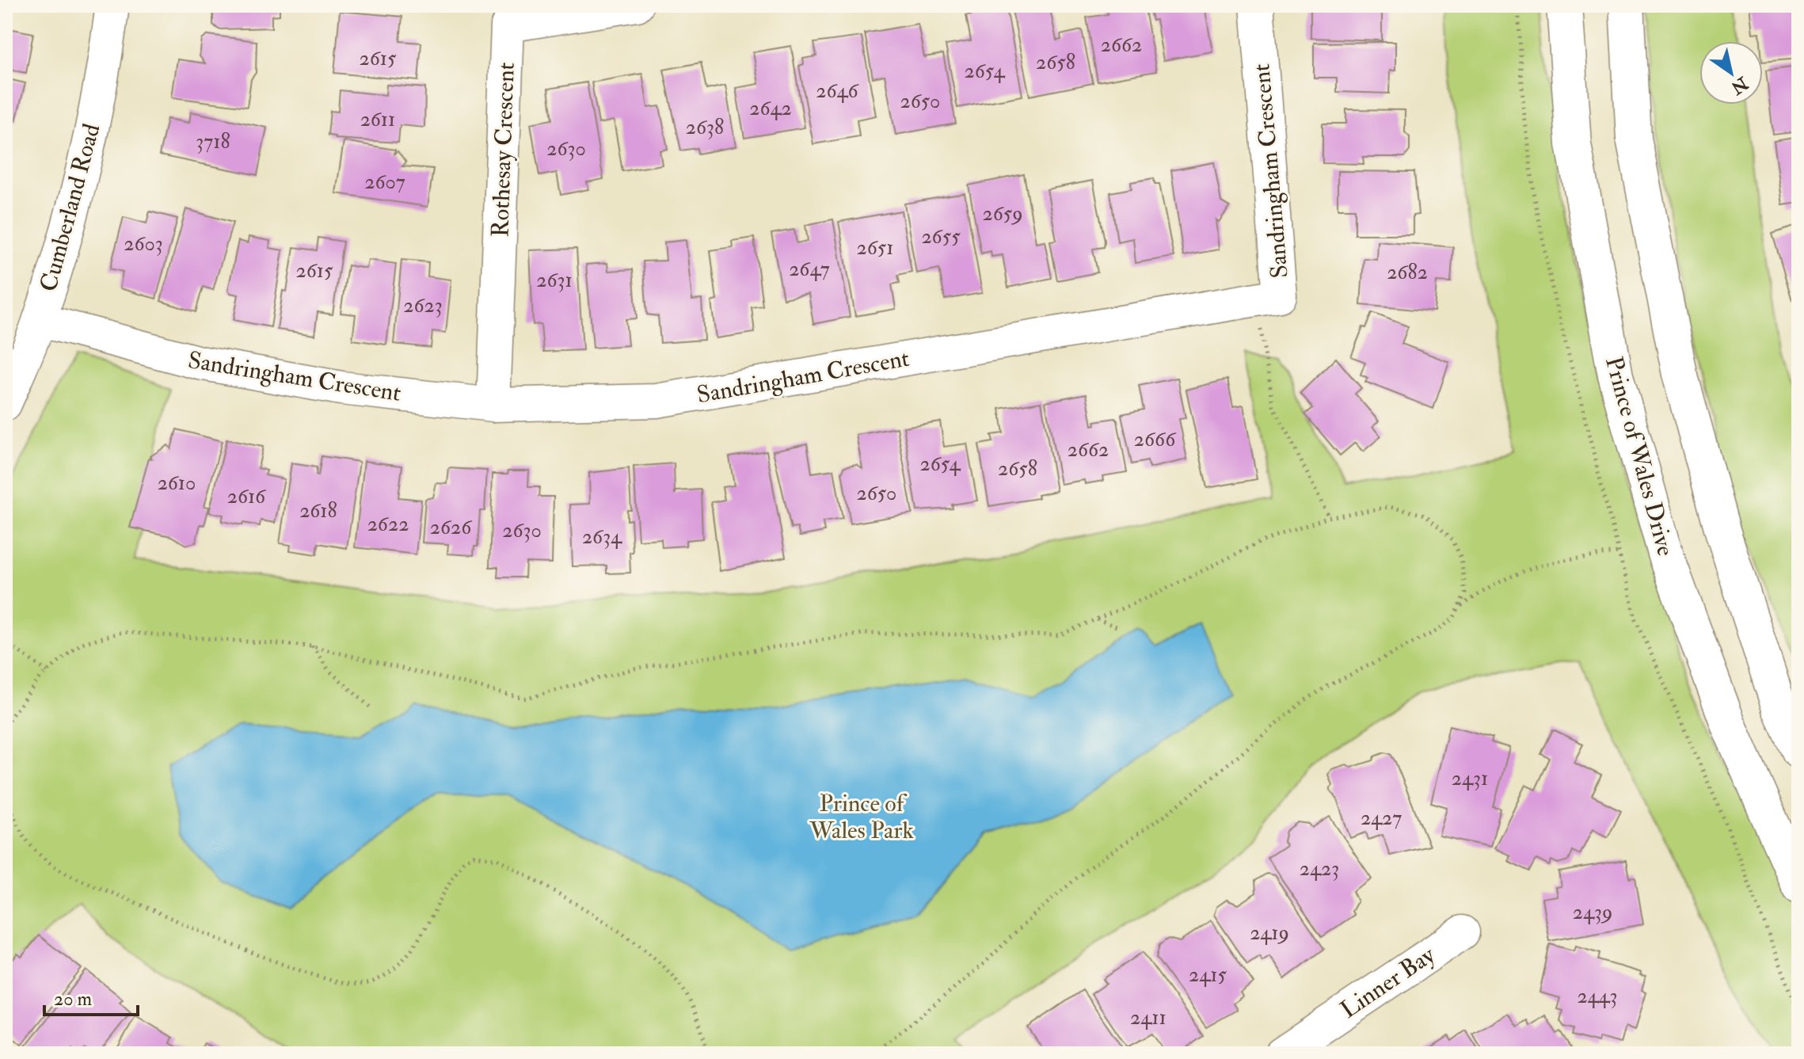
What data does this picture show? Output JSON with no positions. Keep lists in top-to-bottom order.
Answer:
{
  "streets": {
    "main road": ["Prince of Wales Drive"],
    "street": [
      "Rothesay Crescent",
      "Sandringham Crescent",
      "Cumberland Road",
      "Linner Bay"
    ]
  },
  "crossings": [
    ["Rothesay Crescent", "Sandringham Crescent"],
    ["Sandringham Crescent", "Cumberland Road"]
  ],
  "parks": ["Prince of Wales Park"],
  "house_numbers": [
    "2662",
    "2615",
    "2658",
    "2654",
    "2646",
    "2650",
    "2642",
    "2611",
    "2638",
    "3718",
    "2630",
    "2607",
    "2659",
    "2655",
    "2603",
    "2651",
    "2647",
    "2615",
    "2682",
    "2631",
    "2623",
    "2666",
    "2662",
    "2654",
    "2658",
    "2610",
    "2650",
    "2616",
    "2618",
    "2622",
    "2626",
    "2630",
    "2634",
    "2431",
    "2427",
    "2423",
    "2439",
    "2419",
    "2415",
    "2443",
    "2411"
  ],
  "scale_bar": "20 m",
  "north": "bottom right"
}
